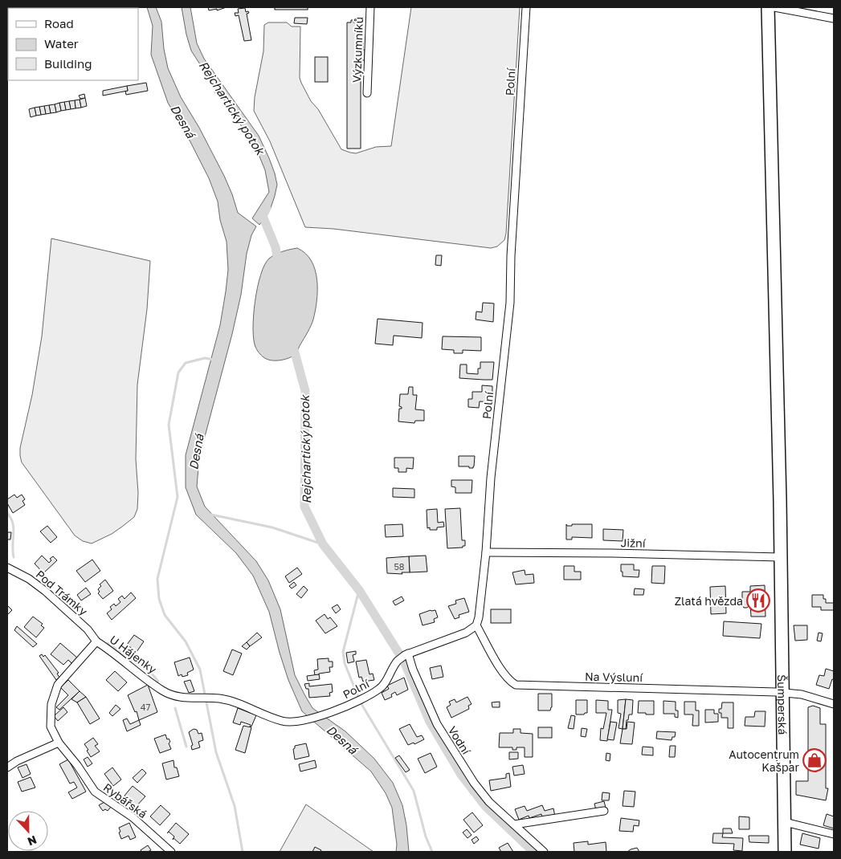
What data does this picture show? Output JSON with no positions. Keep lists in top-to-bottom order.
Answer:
{
  "streets": {
    "main road": ["Šumperská"],
    "street": [
      "Výzkumníků",
      "Polní",
      "Jižní",
      "Pod Trámky",
      "U Hájenky",
      "Na Výsluní",
      "Vodní",
      "Rybářská"
    ]
  },
  "crossings": [
    ["Polní", "Jižní"],
    ["Polní", "U Hájenky"],
    ["Polní", "Na Výsluní"],
    ["Polní", "Vodní"],
    ["Jižní", "Šumperská"],
    ["Pod Trámky", "U Hájenky"],
    ["U Hájenky", "Rybářská"],
    ["Na Výsluní", "Šumperská"]
  ],
  "water": ["Rejchartický potok", "Desná"],
  "places": {
    "restaurant": ["Zlatá hvězda"],
    "shop": ["Autocentrum Kašpar"]
  },
  "house_numbers": ["58", "47"],
  "legend": ["Road", "Water", "Building"],
  "north": "bottom"
}
